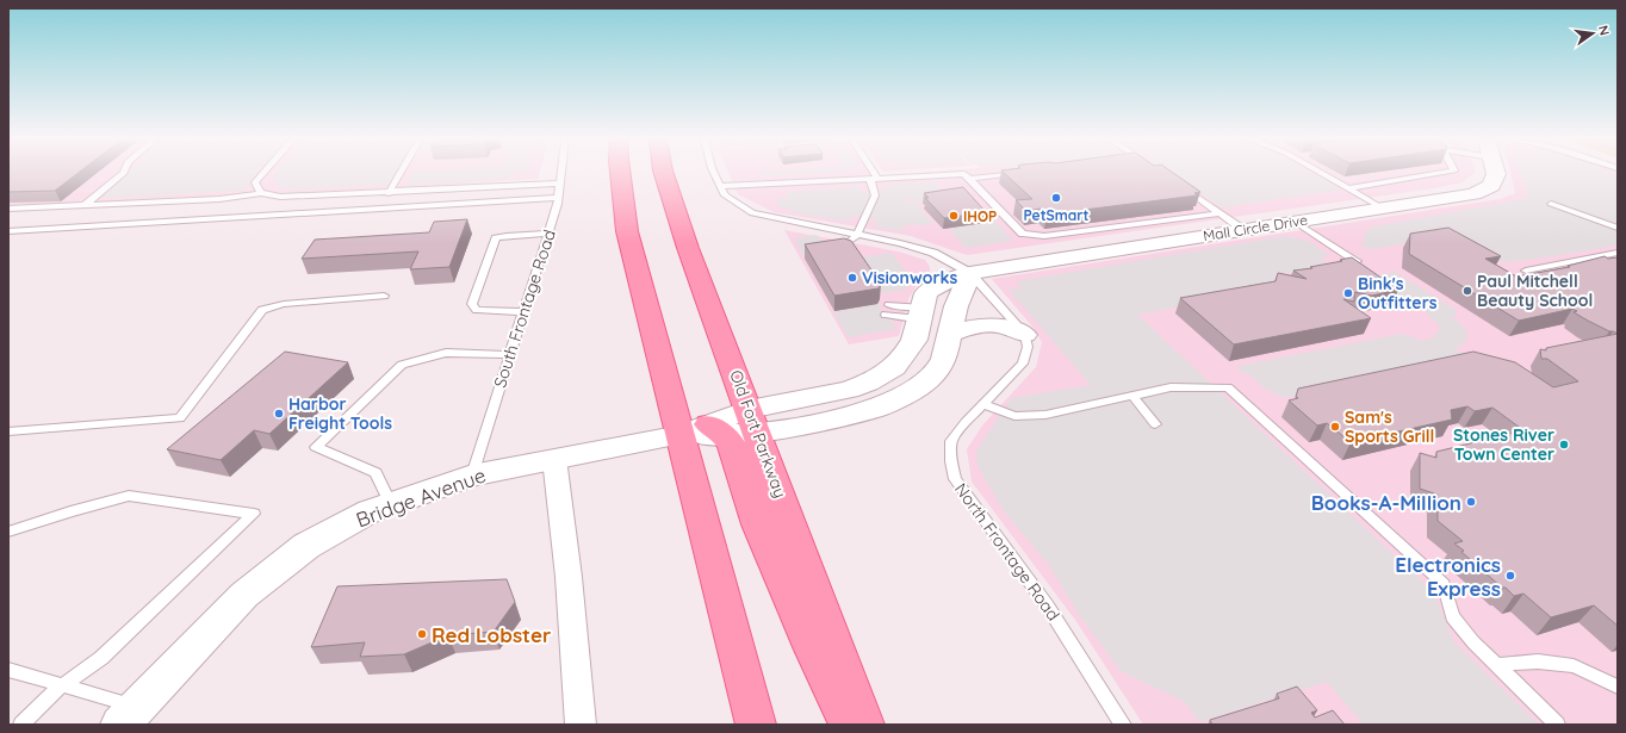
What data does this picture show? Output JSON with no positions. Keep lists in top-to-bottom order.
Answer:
{
  "streets": {
    "main road": ["Old Fort Parkway"],
    "street": ["Mall Circle Drive", "Bridge Avenue"],
    "lane": ["South Frontage Road", "North Frontage Road"]
  },
  "crossings": [
    ["Mall Circle Drive", "Old Fort Parkway"],
    ["Mall Circle Drive", "Bridge Avenue"],
    ["South Frontage Road", "Bridge Avenue"]
  ],
  "places": [
    "PetSmart",
    "IHOP",
    "Visionworks",
    "Paul Mitchell Beauty School",
    "Bink's Outfitters",
    "Harbor Freight Tools",
    "Sam's Sports Grill",
    "Stones River Town Center",
    "Books-A-Million",
    "Electronics Express",
    "Red Lobster"
  ],
  "north": "right"
}
